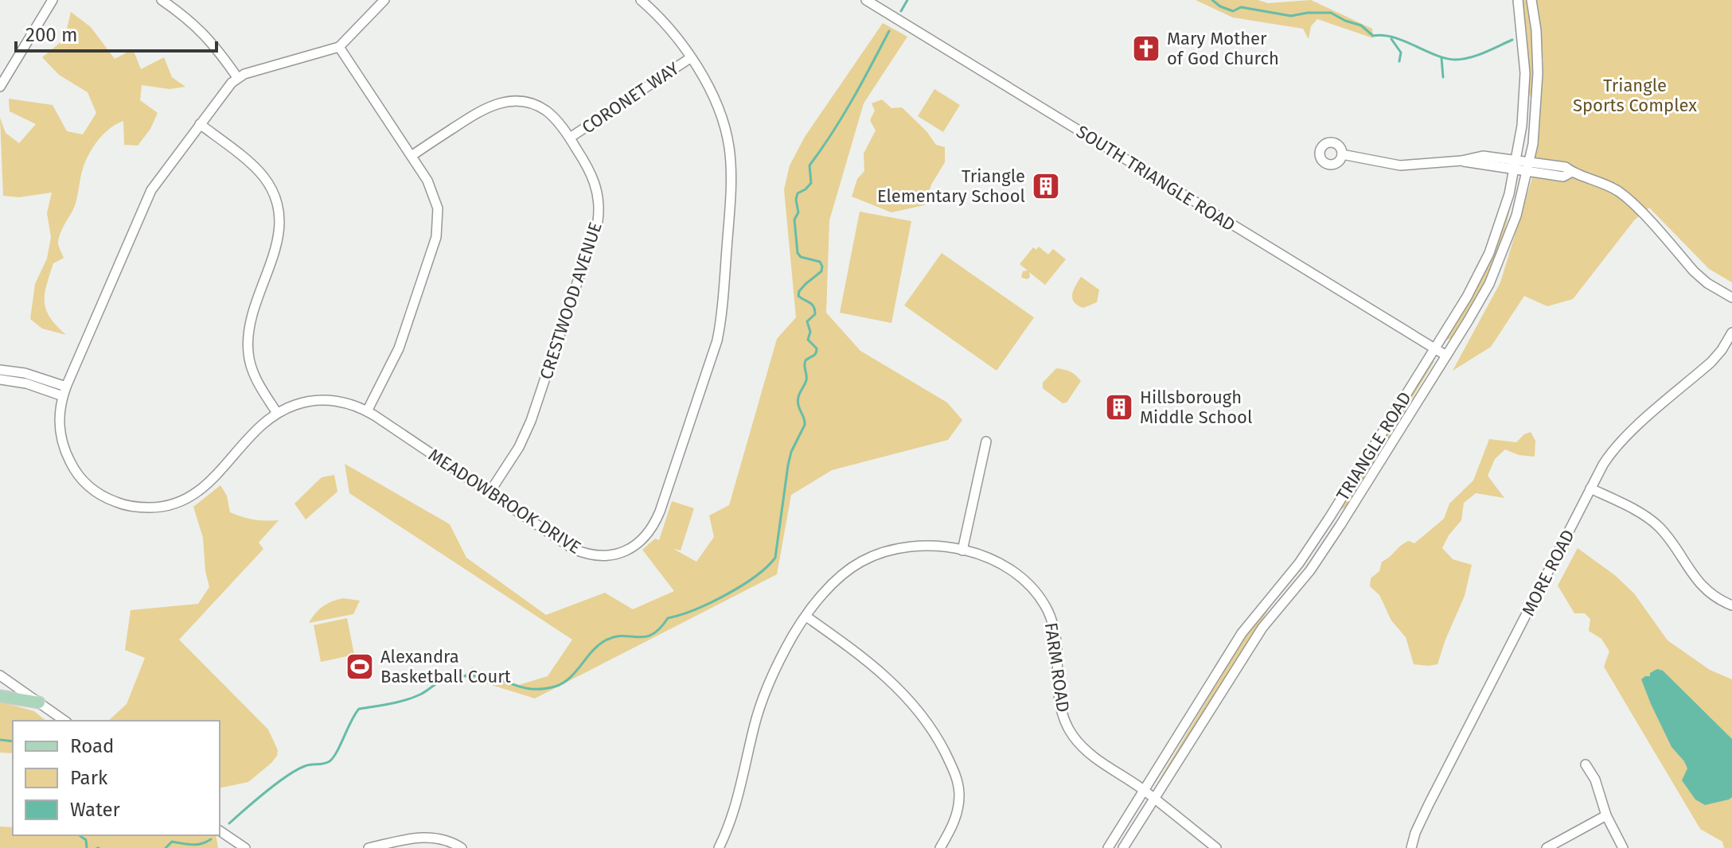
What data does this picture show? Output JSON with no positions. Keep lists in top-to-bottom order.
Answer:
{
  "streets": {
    "street": [
      "CORONET WAY",
      "SOUTH TRIANGLE ROAD",
      "CRESTWOOD AVENUE",
      "TRIANGLE ROAD",
      "MEADOWBROOK DRIVE",
      "MORE ROAD",
      "FARM ROAD"
    ]
  },
  "crossings": [
    ["CORONET WAY", "CRESTWOOD AVENUE"],
    ["CORONET WAY", "MEADOWBROOK DRIVE"],
    ["SOUTH TRIANGLE ROAD", "TRIANGLE ROAD"],
    ["CRESTWOOD AVENUE", "MEADOWBROOK DRIVE"],
    ["TRIANGLE ROAD", "FARM ROAD"]
  ],
  "parks": ["Triangle Sports Complex"],
  "places": {
    "church": ["Mary Mother of God Church"],
    "building": ["Triangle Elementary School", "Hillsborough Middle School"],
    "sports": ["Alexandra Basketball Court"]
  },
  "legend": ["Road", "Park", "Water"],
  "scale_bar": "200 m"
}
